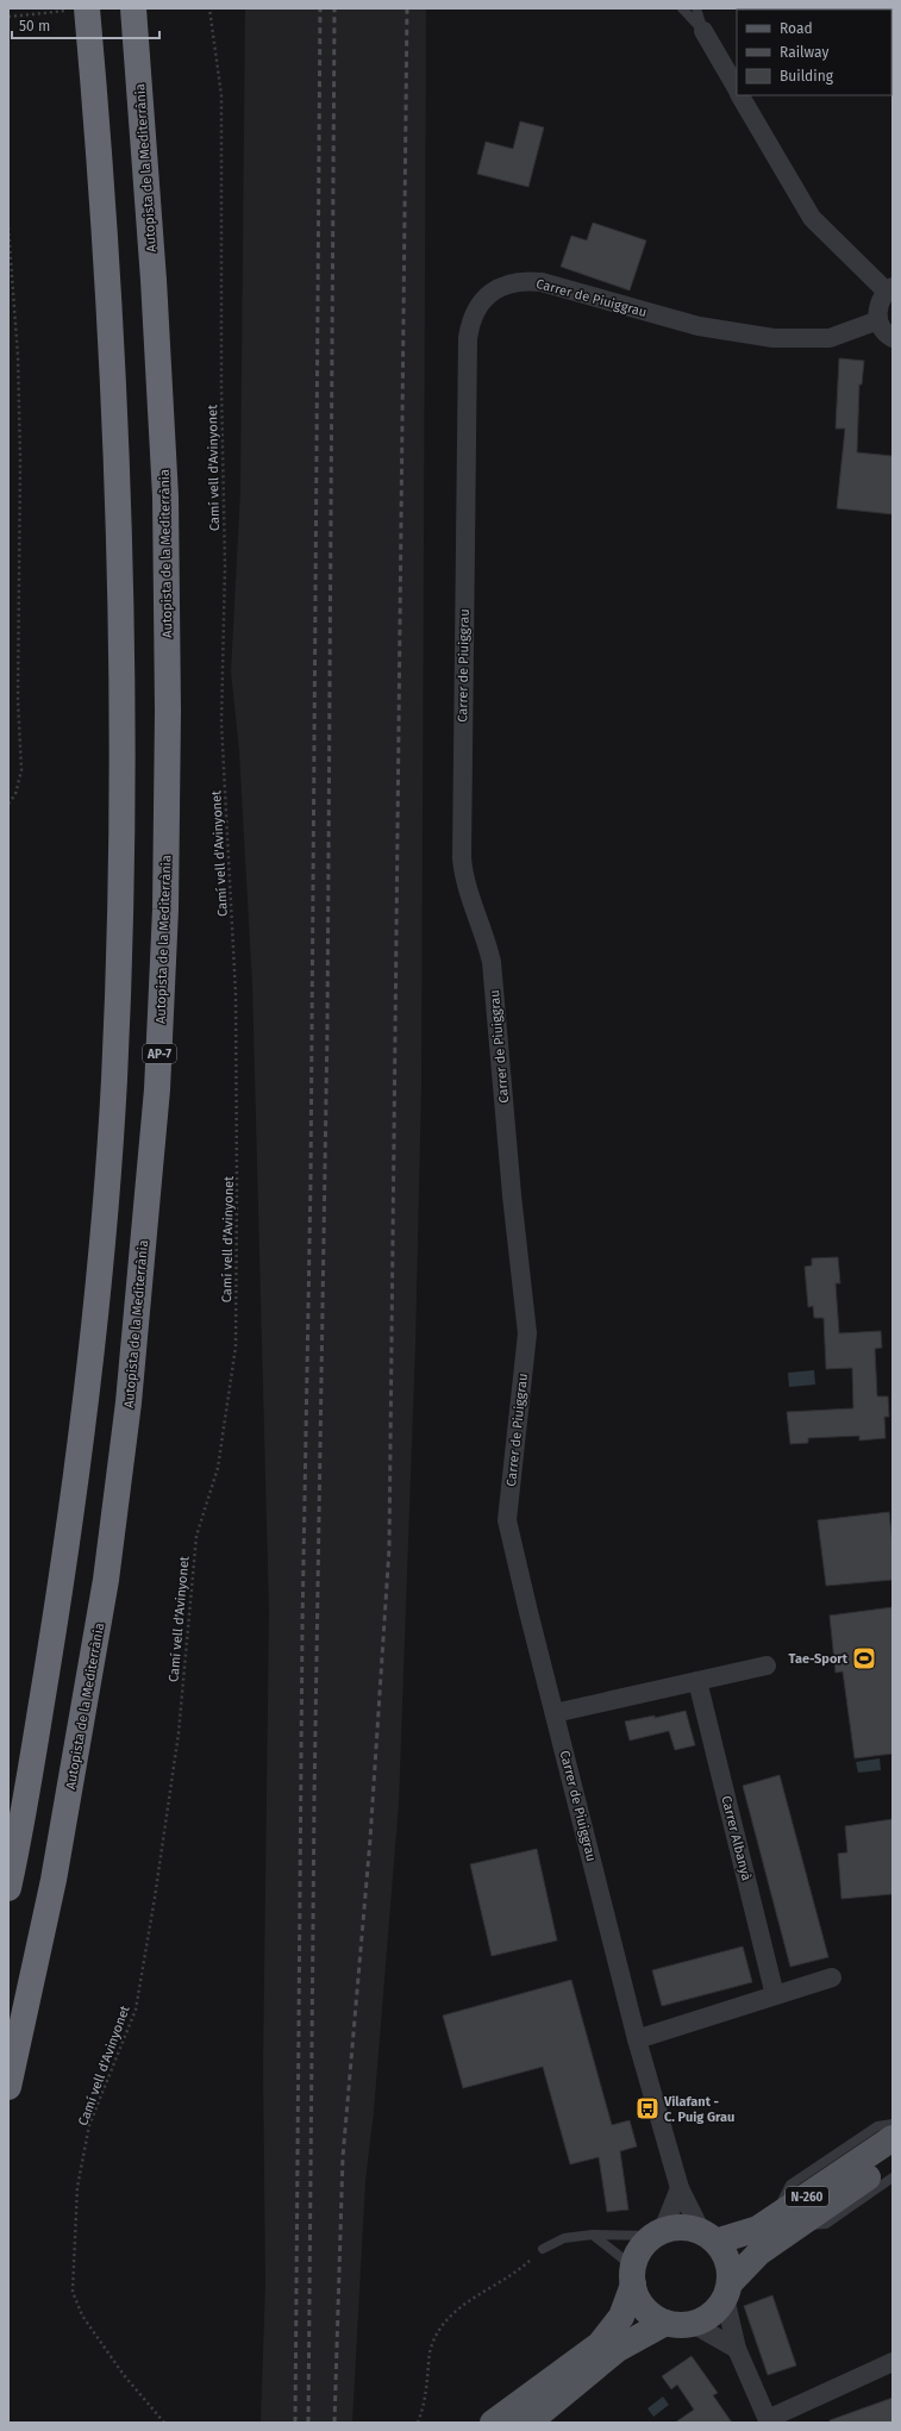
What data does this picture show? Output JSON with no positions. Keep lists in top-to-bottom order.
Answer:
{
  "streets": {
    "highway": ["Autopista de la Mediterrània", "AP-7"],
    "main road": ["N-260"],
    "street": ["Carrer de Piuiggrau", "Carrer Albanyà"],
    "path": ["Camí vell d'Avinyonet"]
  },
  "crossings": [
    ["Carrer de Piuiggrau", "N-260"]
  ],
  "places": {
    "sports": ["Tae-Sport"],
    "bus stop": ["Vilafant - C. Puig Grau"]
  },
  "legend": ["Road", "Railway", "Building"],
  "scale_bar": "50 m"
}
